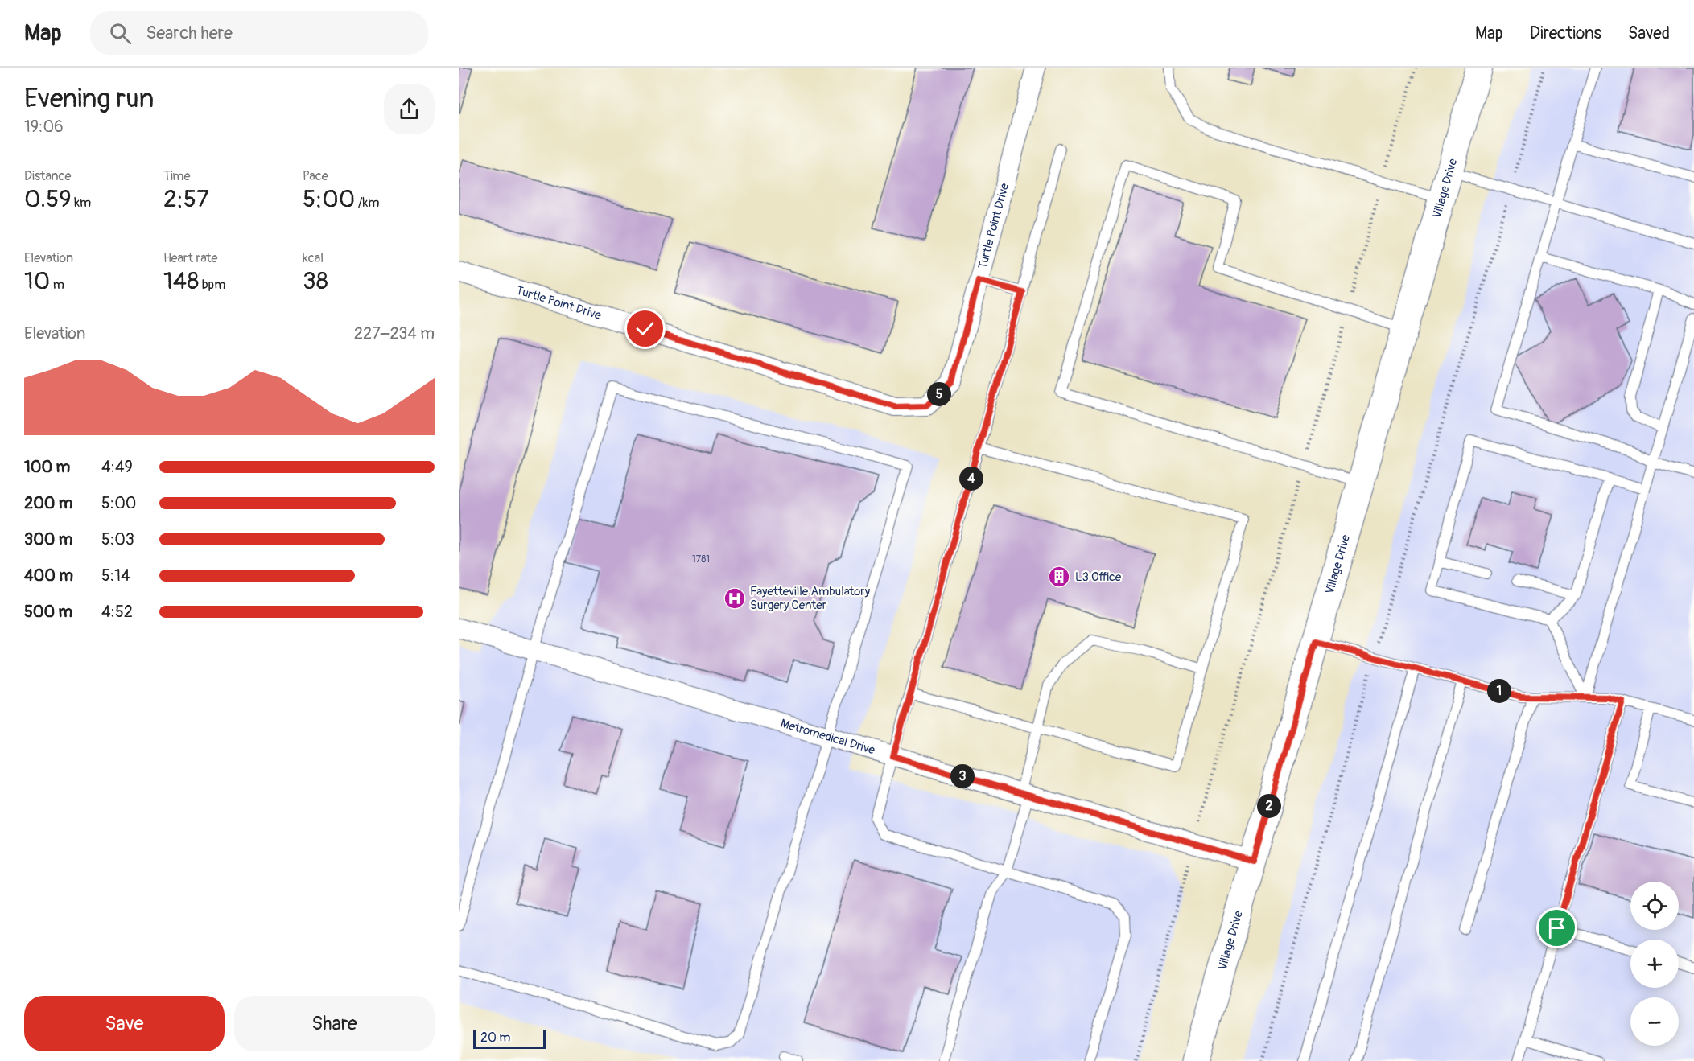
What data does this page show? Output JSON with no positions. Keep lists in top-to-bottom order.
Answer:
{
  "streets": {
    "main road": ["Village Drive"],
    "street": ["Turtle Point Drive", "Metromedical Drive"]
  },
  "crossings": [
    ["Village Drive", "Metromedical Drive"]
  ],
  "places": {
    "building": ["L3 Office"],
    "hospital": ["Fayetteville Ambulatory Surgery Center"]
  },
  "house_numbers": ["1781"],
  "scale_bar": "20 m",
  "page": {
    "header": "Map",
    "search": "Search here",
    "nav": ["Map", "Directions", "Saved"],
    "heading": ["Evening run", "19:06"],
    "stats": [
      ["Distance", "0.59 km"],
      ["Time", "2:57"],
      ["Pace", "5:00 /km"],
      ["Elevation", "10 m"],
      ["Heart rate", "148 bpm"],
      ["kcal", "38"]
    ],
    "chart": ["Elevation", "227–234 m"],
    "pins": [
      "5",
      "4",
      "1",
      "3",
      "2"
    ],
    "list": [
      {
        "name": "100 m",
        "note": "4:49"
      },
      {
        "name": "200 m",
        "note": "5:00"
      },
      {
        "name": "300 m",
        "note": "5:03"
      },
      {
        "name": "400 m",
        "note": "5:14"
      },
      {
        "name": "500 m",
        "note": "4:52"
      }
    ],
    "map_buttons": ["+", "−"],
    "buttons": ["Save", "Share"],
    "scale": "20 m"
  }
}
